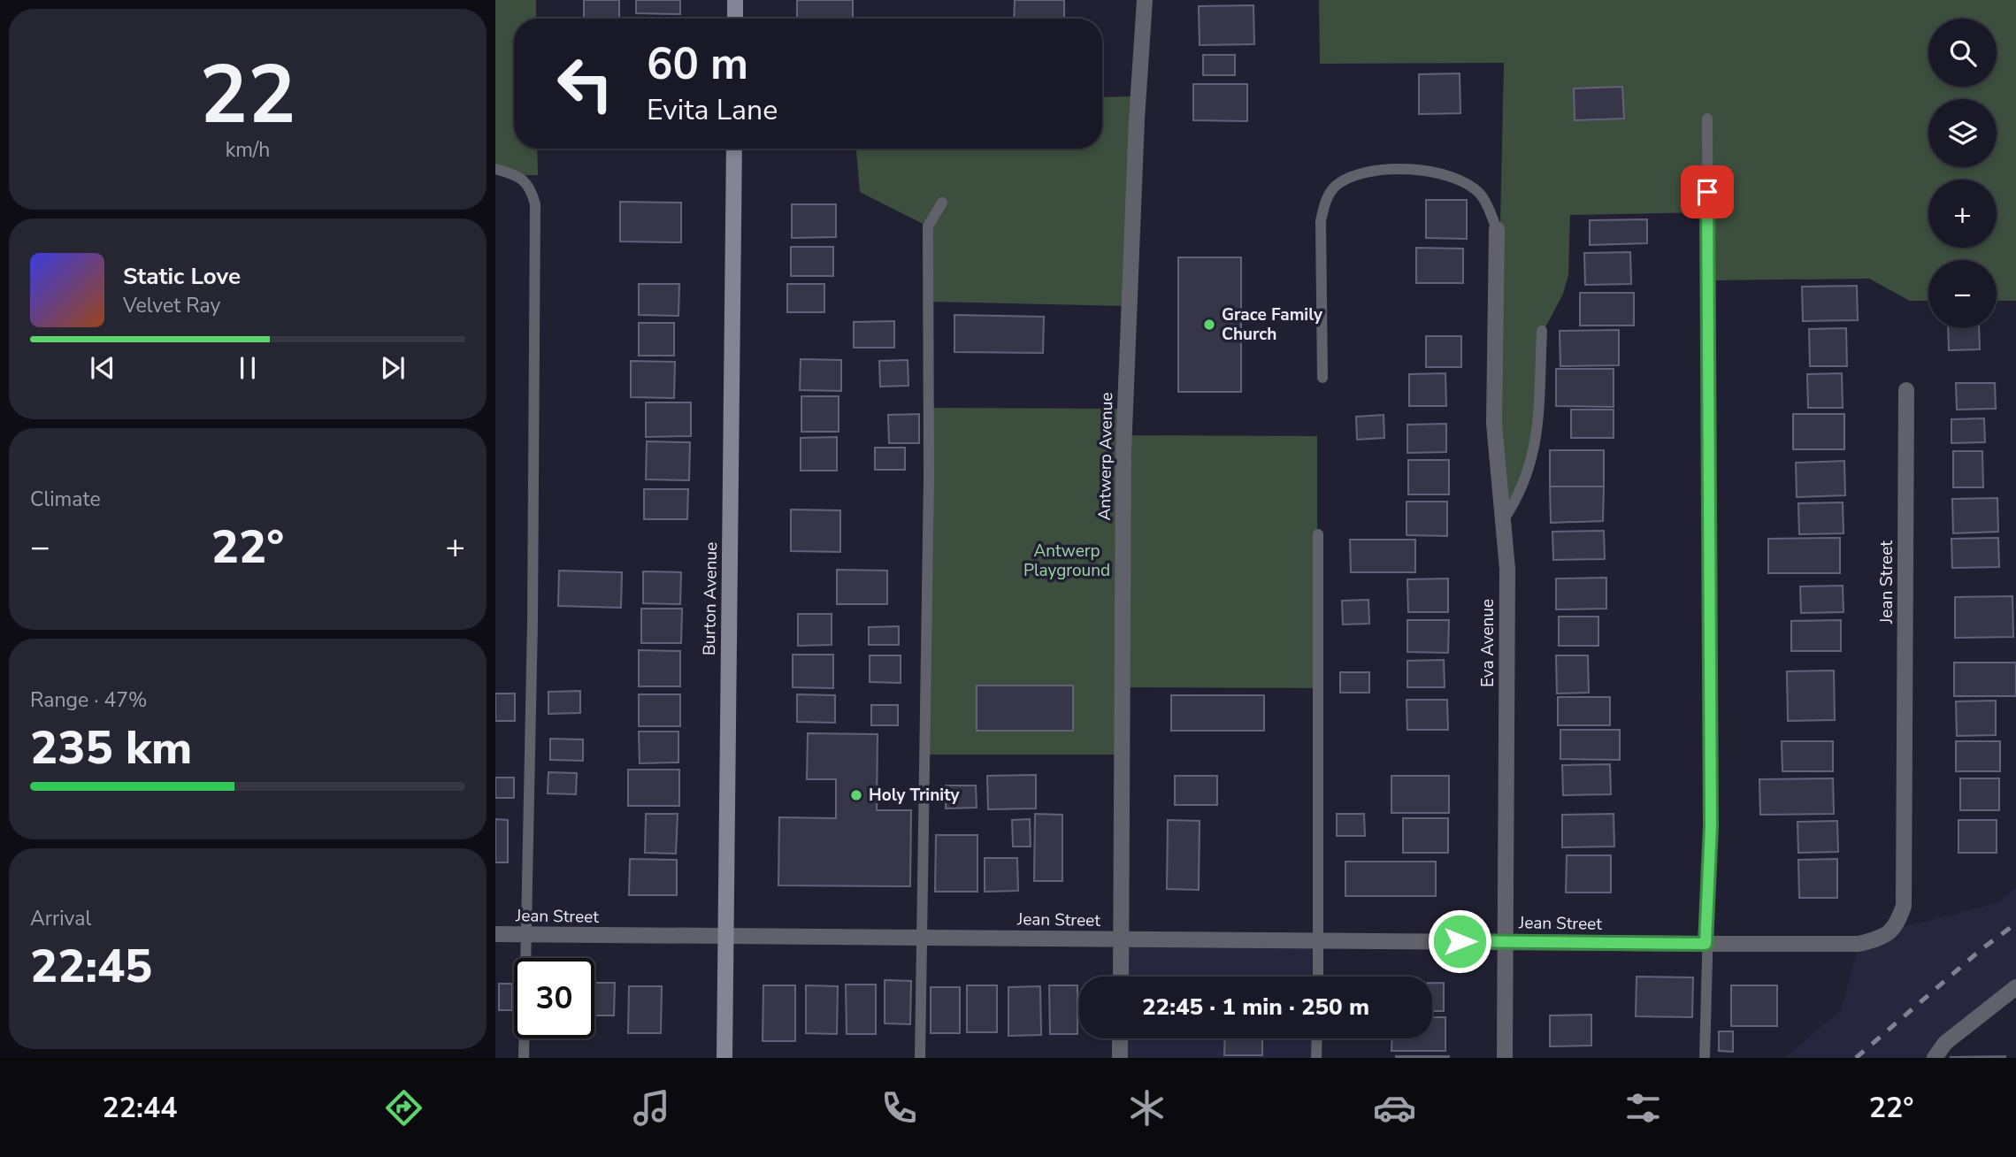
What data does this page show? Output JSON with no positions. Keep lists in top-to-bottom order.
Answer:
{
  "streets": {
    "street": [
      "Antwerp Avenue",
      "Jean Street",
      "Burton Avenue",
      "Eva Avenue"
    ]
  },
  "crossings": [
    ["Antwerp Avenue", "Jean Street"],
    ["Jean Street", "Burton Avenue"],
    ["Jean Street", "Eva Avenue"]
  ],
  "parks": ["Antwerp Playground"],
  "places": ["Grace Family Church", "Holy Trinity"],
  "page": {
    "tile": [
      ["22", "km/h"],
      "Climate",
      ["Range · 47%", "235 km"],
      ["Arrival", "22:45"]
    ],
    "map_buttons": ["+", "−"],
    "turn": ["60 m", "Evita Lane"],
    "song": ["Static Love", "Velvet Ray"],
    "heat": ["−", "22°", "+"],
    "limit": "30",
    "trip": "22:45 · 1 min · 250 m",
    "tabs": ["22:44", "22°"]
  }
}
